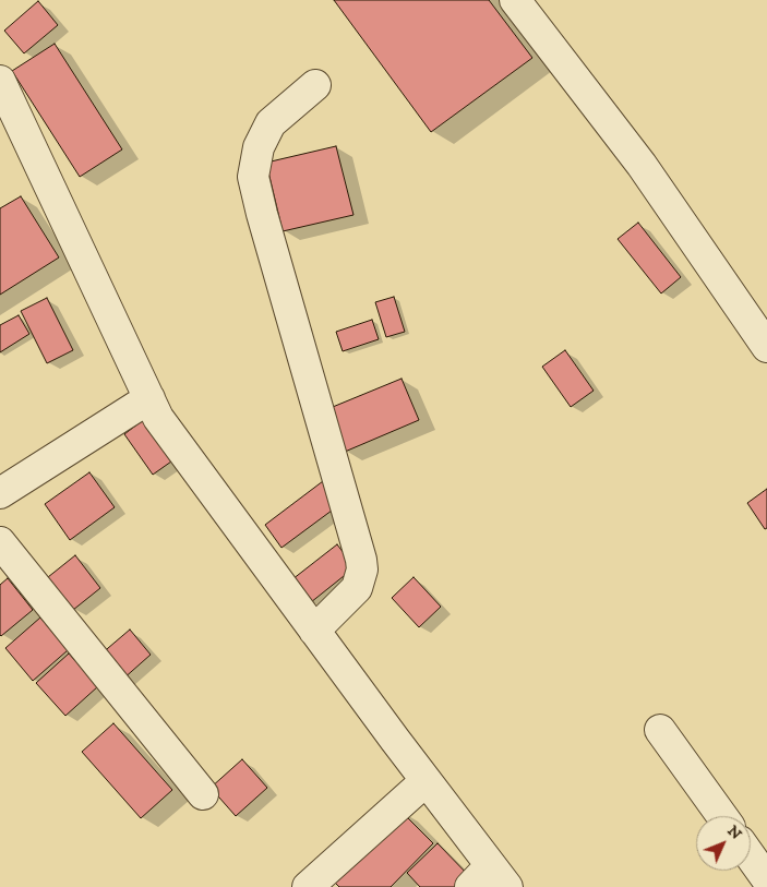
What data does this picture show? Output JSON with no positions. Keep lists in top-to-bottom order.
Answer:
{
  "north": "top right"
}
